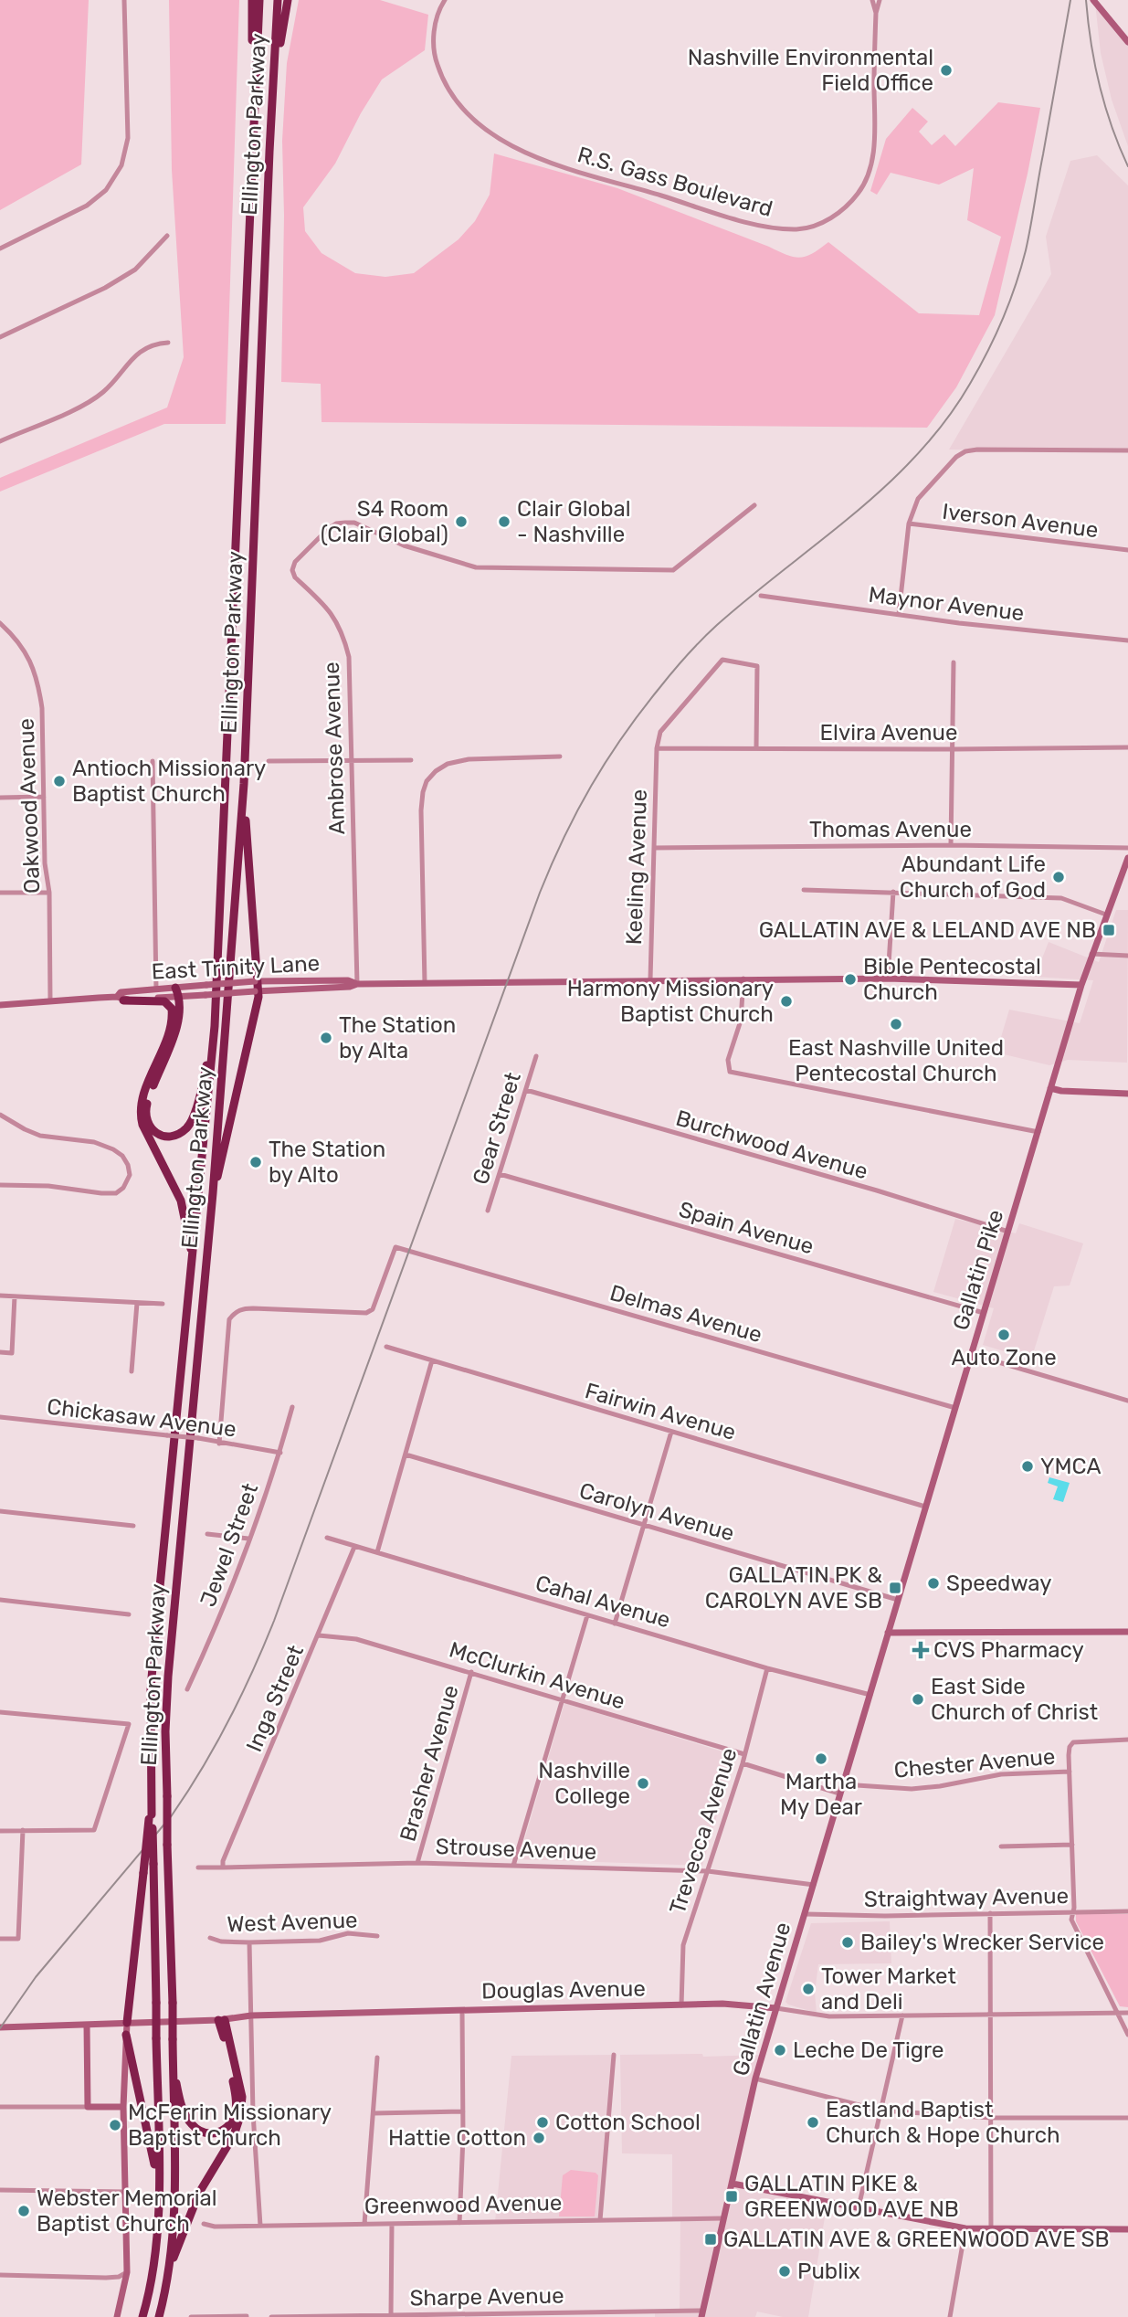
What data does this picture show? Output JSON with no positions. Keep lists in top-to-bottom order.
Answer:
{
  "streets": {
    "highway": ["Ellington Parkway"],
    "main road": [
      "East Trinity Lane",
      "Gallatin Pike",
      "Douglas Avenue",
      "Gallatin Avenue"
    ],
    "street": [
      "R.S. Gass Boulevard",
      "Iverson Avenue",
      "Maynor Avenue",
      "Elvira Avenue",
      "Ambrose Avenue",
      "Oakwood Avenue",
      "Thomas Avenue",
      "Keeling Avenue",
      "Gear Street",
      "Burchwood Avenue",
      "Spain Avenue",
      "Delmas Avenue",
      "Fairwin Avenue",
      "Chickasaw Avenue",
      "Carolyn Avenue",
      "Jewel Street",
      "Cahal Avenue",
      "McClurkin Avenue",
      "Inga Street",
      "Brasher Avenue",
      "Chester Avenue",
      "Trevecca Avenue",
      "Strouse Avenue",
      "Straightway Avenue",
      "West Avenue",
      "Greenwood Avenue",
      "Sharpe Avenue"
    ]
  },
  "crossings": [
    ["Elvira Avenue", "Keeling Avenue"],
    ["Ambrose Avenue", "East Trinity Lane"],
    ["Oakwood Avenue", "East Trinity Lane"],
    ["Thomas Avenue", "Keeling Avenue"],
    ["Keeling Avenue", "East Trinity Lane"],
    ["East Trinity Lane", "Gallatin Pike"],
    ["Gear Street", "Burchwood Avenue"],
    ["Gear Street", "Spain Avenue"],
    ["Burchwood Avenue", "Gallatin Pike"],
    ["Spain Avenue", "Gallatin Pike"],
    ["Gallatin Pike", "Delmas Avenue"],
    ["Gallatin Pike", "Fairwin Avenue"],
    ["Gallatin Pike", "Carolyn Avenue"],
    ["Gallatin Pike", "Cahal Avenue"],
    ["Gallatin Pike", "Gallatin Avenue"],
    ["Delmas Avenue", "Chickasaw Avenue"],
    ["Chickasaw Avenue", "Jewel Street"],
    ["Cahal Avenue", "Inga Street"],
    ["Cahal Avenue", "Trevecca Avenue"],
    ["Cahal Avenue", "Gallatin Avenue"],
    ["McClurkin Avenue", "Inga Street"],
    ["McClurkin Avenue", "Brasher Avenue"],
    ["McClurkin Avenue", "Trevecca Avenue"],
    ["Inga Street", "Strouse Avenue"],
    ["Brasher Avenue", "Strouse Avenue"],
    ["Chester Avenue", "Gallatin Avenue"],
    ["Trevecca Avenue", "Strouse Avenue"],
    ["Trevecca Avenue", "Douglas Avenue"],
    ["Strouse Avenue", "Gallatin Avenue"],
    ["Straightway Avenue", "Gallatin Avenue"],
    ["Douglas Avenue", "Gallatin Avenue"],
    ["Gallatin Avenue", "Greenwood Avenue"],
    ["Gallatin Avenue", "Sharpe Avenue"]
  ],
  "places": {
    "other": [
      "Nashville Environmental Field Office",
      "S4 Room (Clair Global)",
      "Clair Global - Nashville",
      "Antioch Missionary Baptist Church",
      "Abundant Life Church of God",
      "Bible Pentecostal Church",
      "Harmony Missionary Baptist Church",
      "East Nashville United Pentecostal Church",
      "The Station by Alta",
      "The Station by Alto",
      "Auto Zone",
      "YMCA",
      "Speedway",
      "East Side Church of Christ",
      "Martha My Dear",
      "Nashville College",
      "Bailey's Wrecker Service",
      "Tower Market and Deli",
      "Leche De Tigre",
      "Cotton School",
      "Eastland Baptist Church & Hope Church",
      "McFerrin Missionary Baptist Church",
      "Hattie Cotton",
      "Webster Memorial Baptist Church",
      "Publix"
    ],
    "transit": [
      "GALLATIN AVE & LELAND AVE NB",
      "GALLATIN PK & CAROLYN AVE SB",
      "GALLATIN PIKE & GREENWOOD AVE NB",
      "GALLATIN AVE & GREENWOOD AVE SB"
    ],
    "health": ["CVS Pharmacy"]
  }
}
